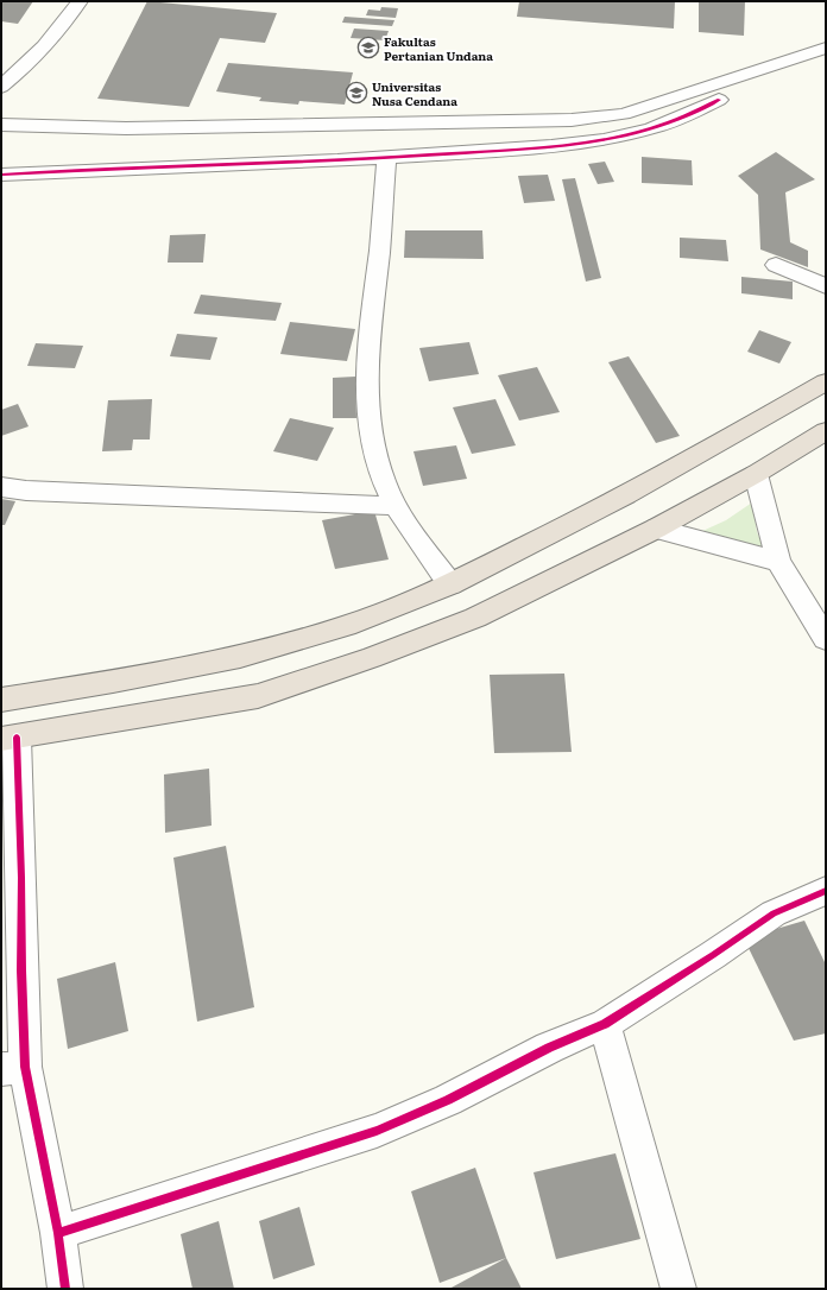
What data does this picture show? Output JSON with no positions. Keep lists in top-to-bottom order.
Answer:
{
  "places": {
    "school or university": ["Fakultas Pertanian Undana", "Universitas Nusa Cendana"]
  }
}
